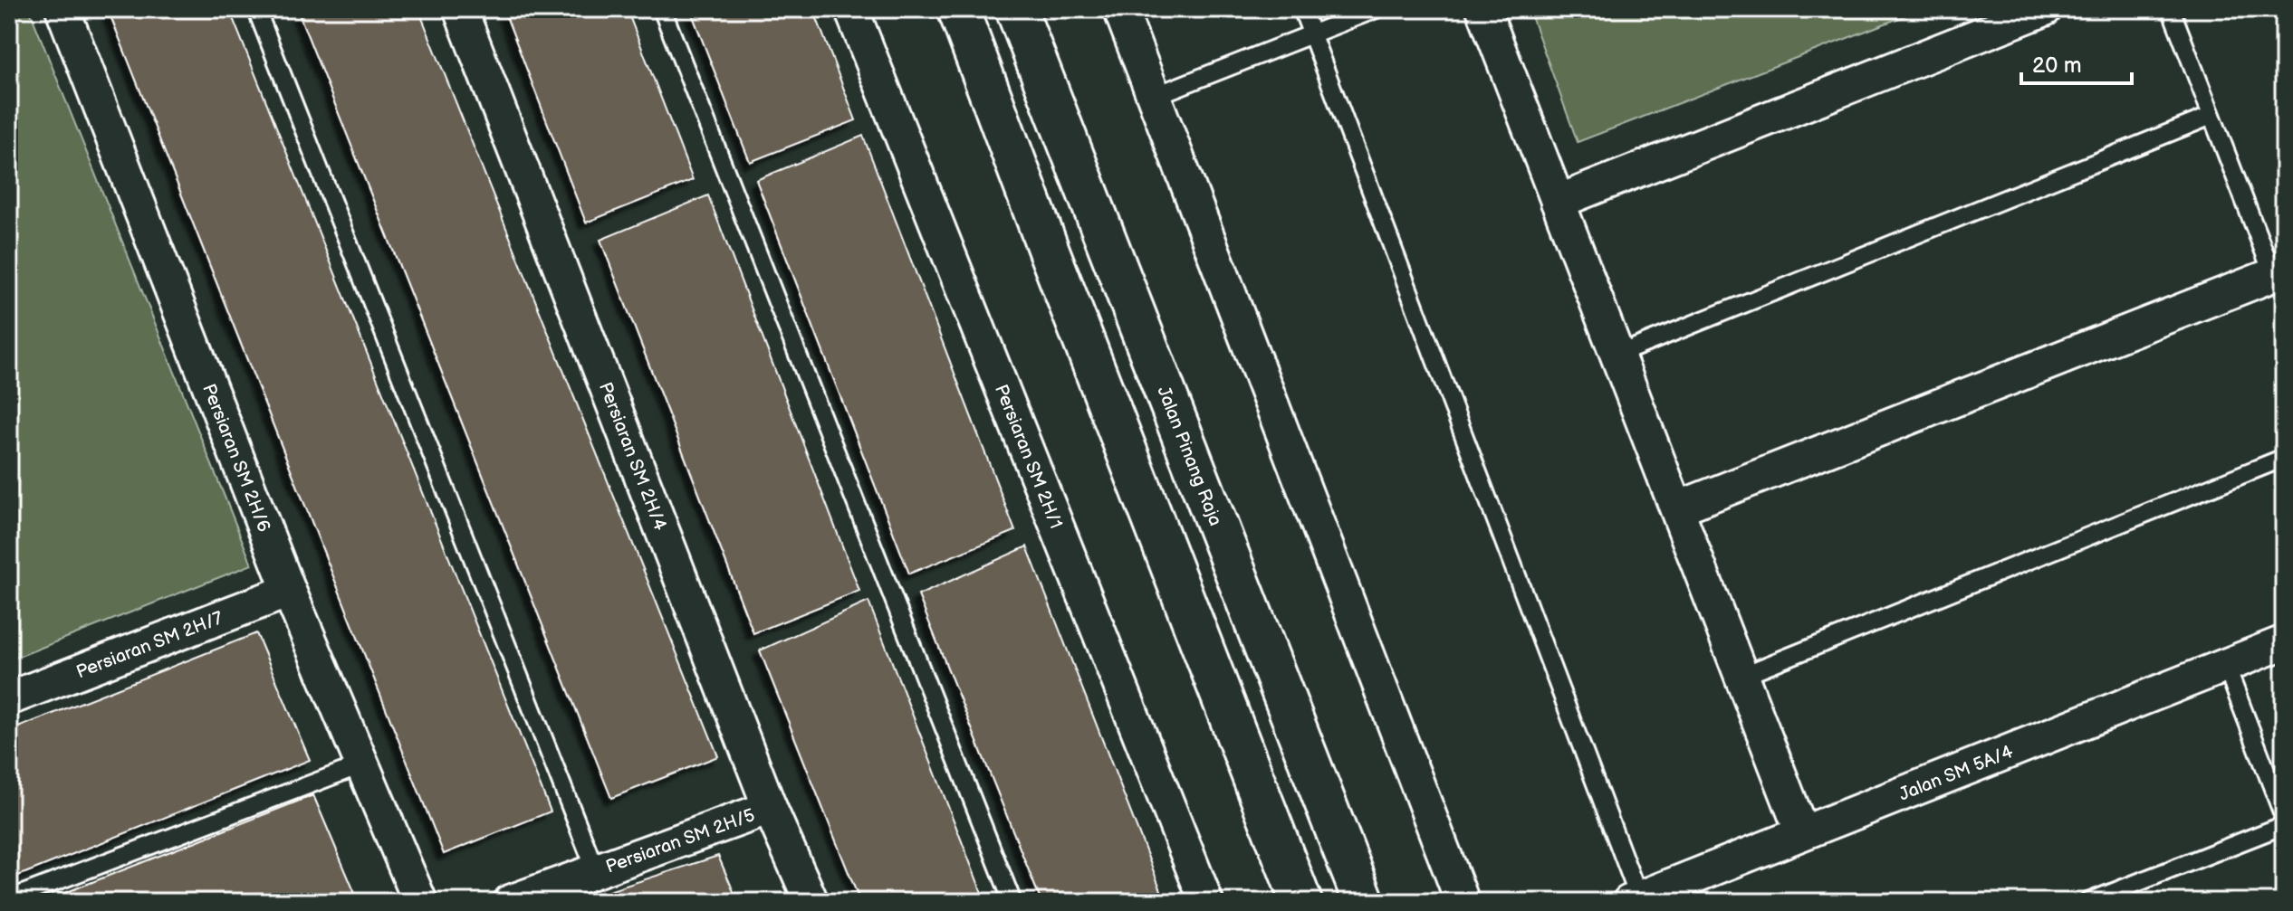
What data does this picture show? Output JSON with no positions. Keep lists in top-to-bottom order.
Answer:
{
  "streets": {
    "main road": ["Jalan Pinang Raja"],
    "street": [
      "Persiaran SM 2H/1",
      "Persiaran SM 2H/6",
      "Persiaran SM 2H/4",
      "Persiaran SM 2H/7",
      "Jalan SM 5A/4",
      "Persiaran SM 2H/5"
    ]
  },
  "crossings": [
    ["Persiaran SM 2H/6", "Persiaran SM 2H/7"],
    ["Persiaran SM 2H/4", "Persiaran SM 2H/5"]
  ],
  "scale_bar": "20 m"
}
